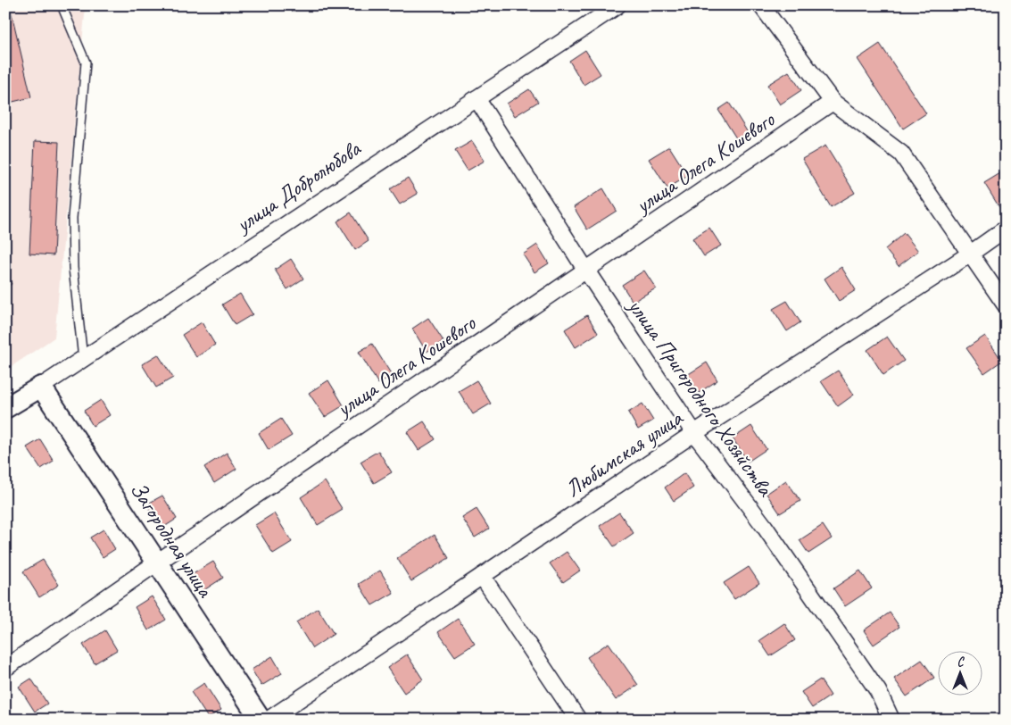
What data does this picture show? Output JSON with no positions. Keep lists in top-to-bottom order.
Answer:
{
  "streets": {
    "street": [
      "улица Олега Кошевого",
      "улица Добролюбова",
      "улица Пригородного Хозяйства",
      "Любимская улица",
      "Загородная улица"
    ]
  },
  "crossings": [
    ["улица Олега Кошевого", "улица Пригородного Хозяйства"],
    ["улица Олега Кошевого", "Загородная улица"],
    ["улица Добролюбова", "улица Пригородного Хозяйства"],
    ["улица Добролюбова", "Загородная улица"],
    ["улица Пригородного Хозяйства", "Любимская улица"]
  ],
  "north": "top"
}
